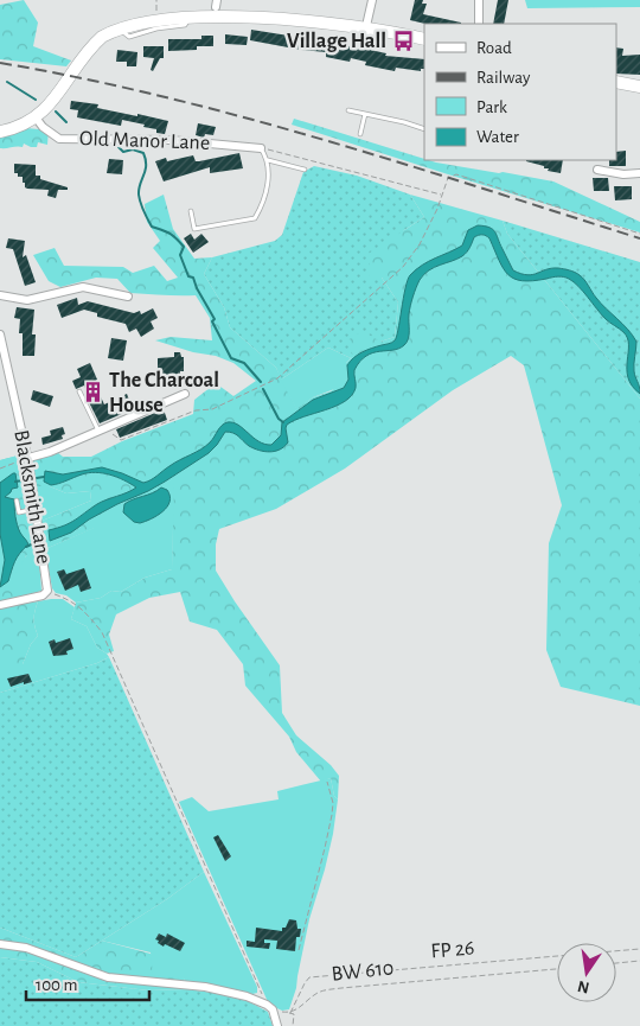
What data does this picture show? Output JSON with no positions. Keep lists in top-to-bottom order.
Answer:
{
  "streets": {
    "street": ["Old Manor Lane", "Blacksmith Lane"],
    "path": ["FP 26", "BW 610"]
  },
  "crossings": [
    ["FP 26", "BW 610"]
  ],
  "places": {
    "bus stop": ["Village Hall"],
    "building": ["The Charcoal House"]
  },
  "legend": [
    "Road",
    "Railway",
    "Park",
    "Water"
  ],
  "scale_bar": "100 m",
  "north": "bottom"
}
